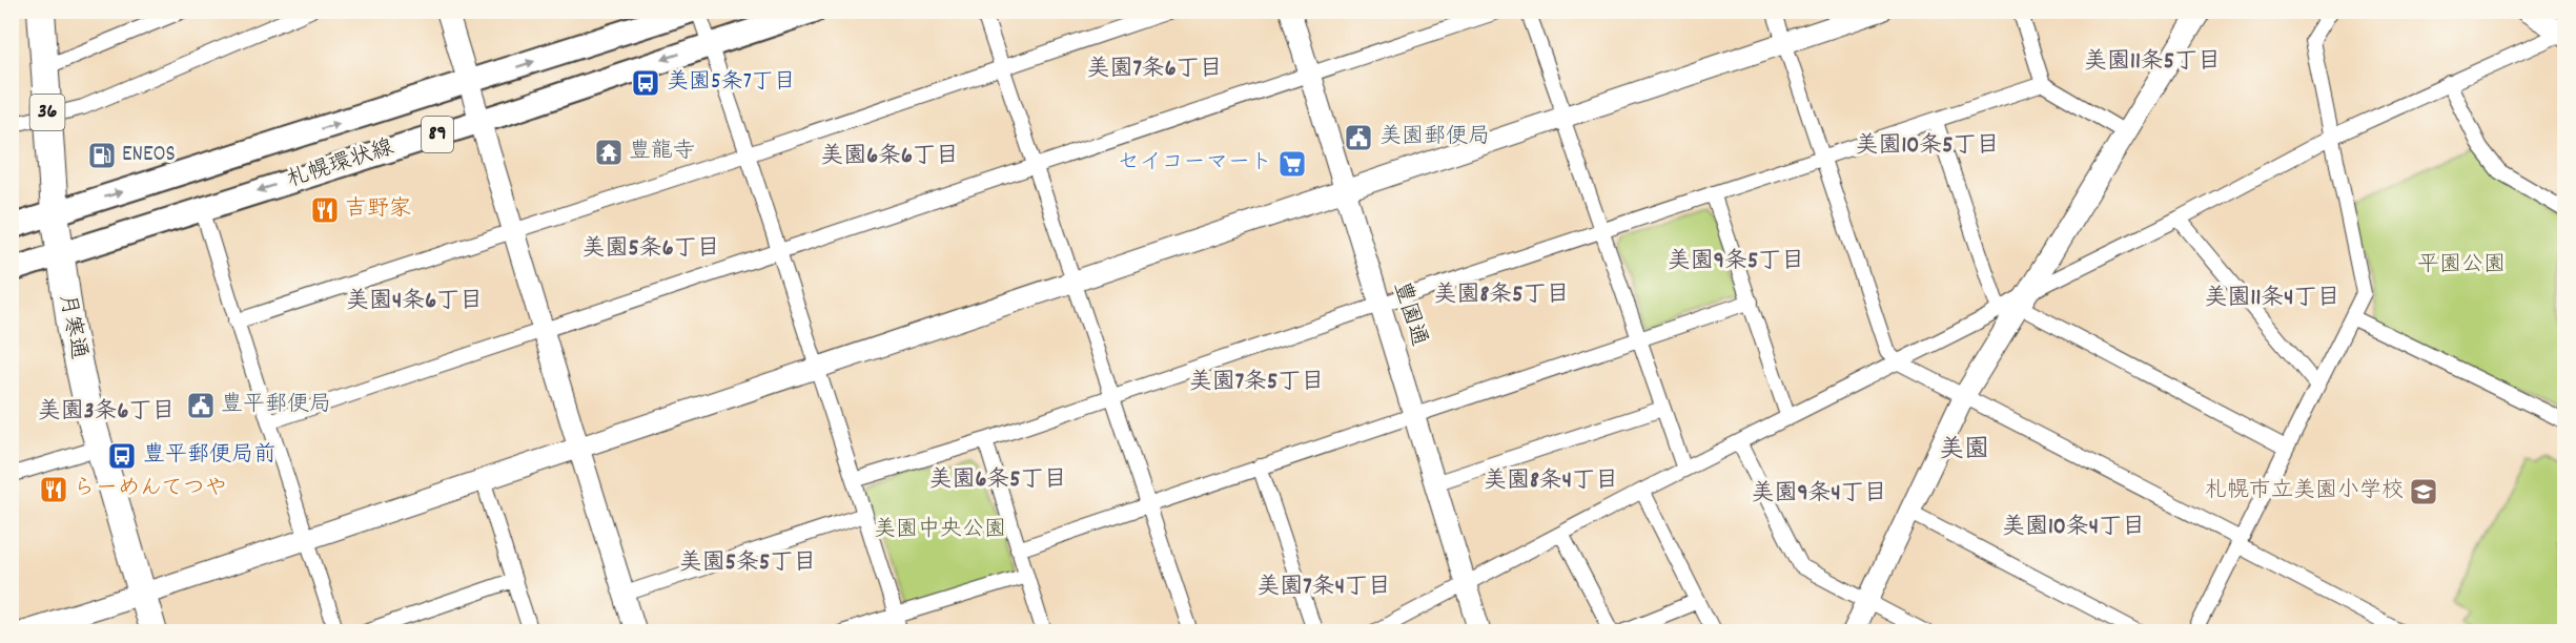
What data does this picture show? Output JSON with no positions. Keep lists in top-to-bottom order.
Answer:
{
  "streets": {
    "highway": ["36", "月寒通"],
    "main road": ["89", "札幌環状線"],
    "street": ["豊園通"]
  },
  "crossings": [
    ["札幌環状線", "月寒通"]
  ],
  "districts": [
    "美園11条5丁目",
    "美園7条6丁目",
    "美園10条5丁目",
    "美園6条6丁目",
    "美園5条6丁目",
    "美園9条5丁目",
    "美園8条5丁目",
    "美園11条4丁目",
    "美園4条6丁目",
    "美園7条5丁目",
    "美園3条6丁目",
    "美園",
    "美園6条5丁目",
    "美園8条4丁目",
    "美園9条4丁目",
    "美園10条4丁目",
    "美園5条5丁目",
    "美園7条4丁目"
  ],
  "parks": ["平園公園", "美園中央公園"],
  "places": {
    "bus stop": ["美園5条7丁目", "豊平郵便局前"],
    "public building": ["美園郵便局", "豊平郵便局"],
    "temple": ["豊龍寺"],
    "fuel station": ["ENEOS"],
    "supermarket": ["セイコーマート"],
    "restaurant": ["吉野家", "らーめんてつや"],
    "school or university": ["札幌市立美園小学校"]
  }
}
